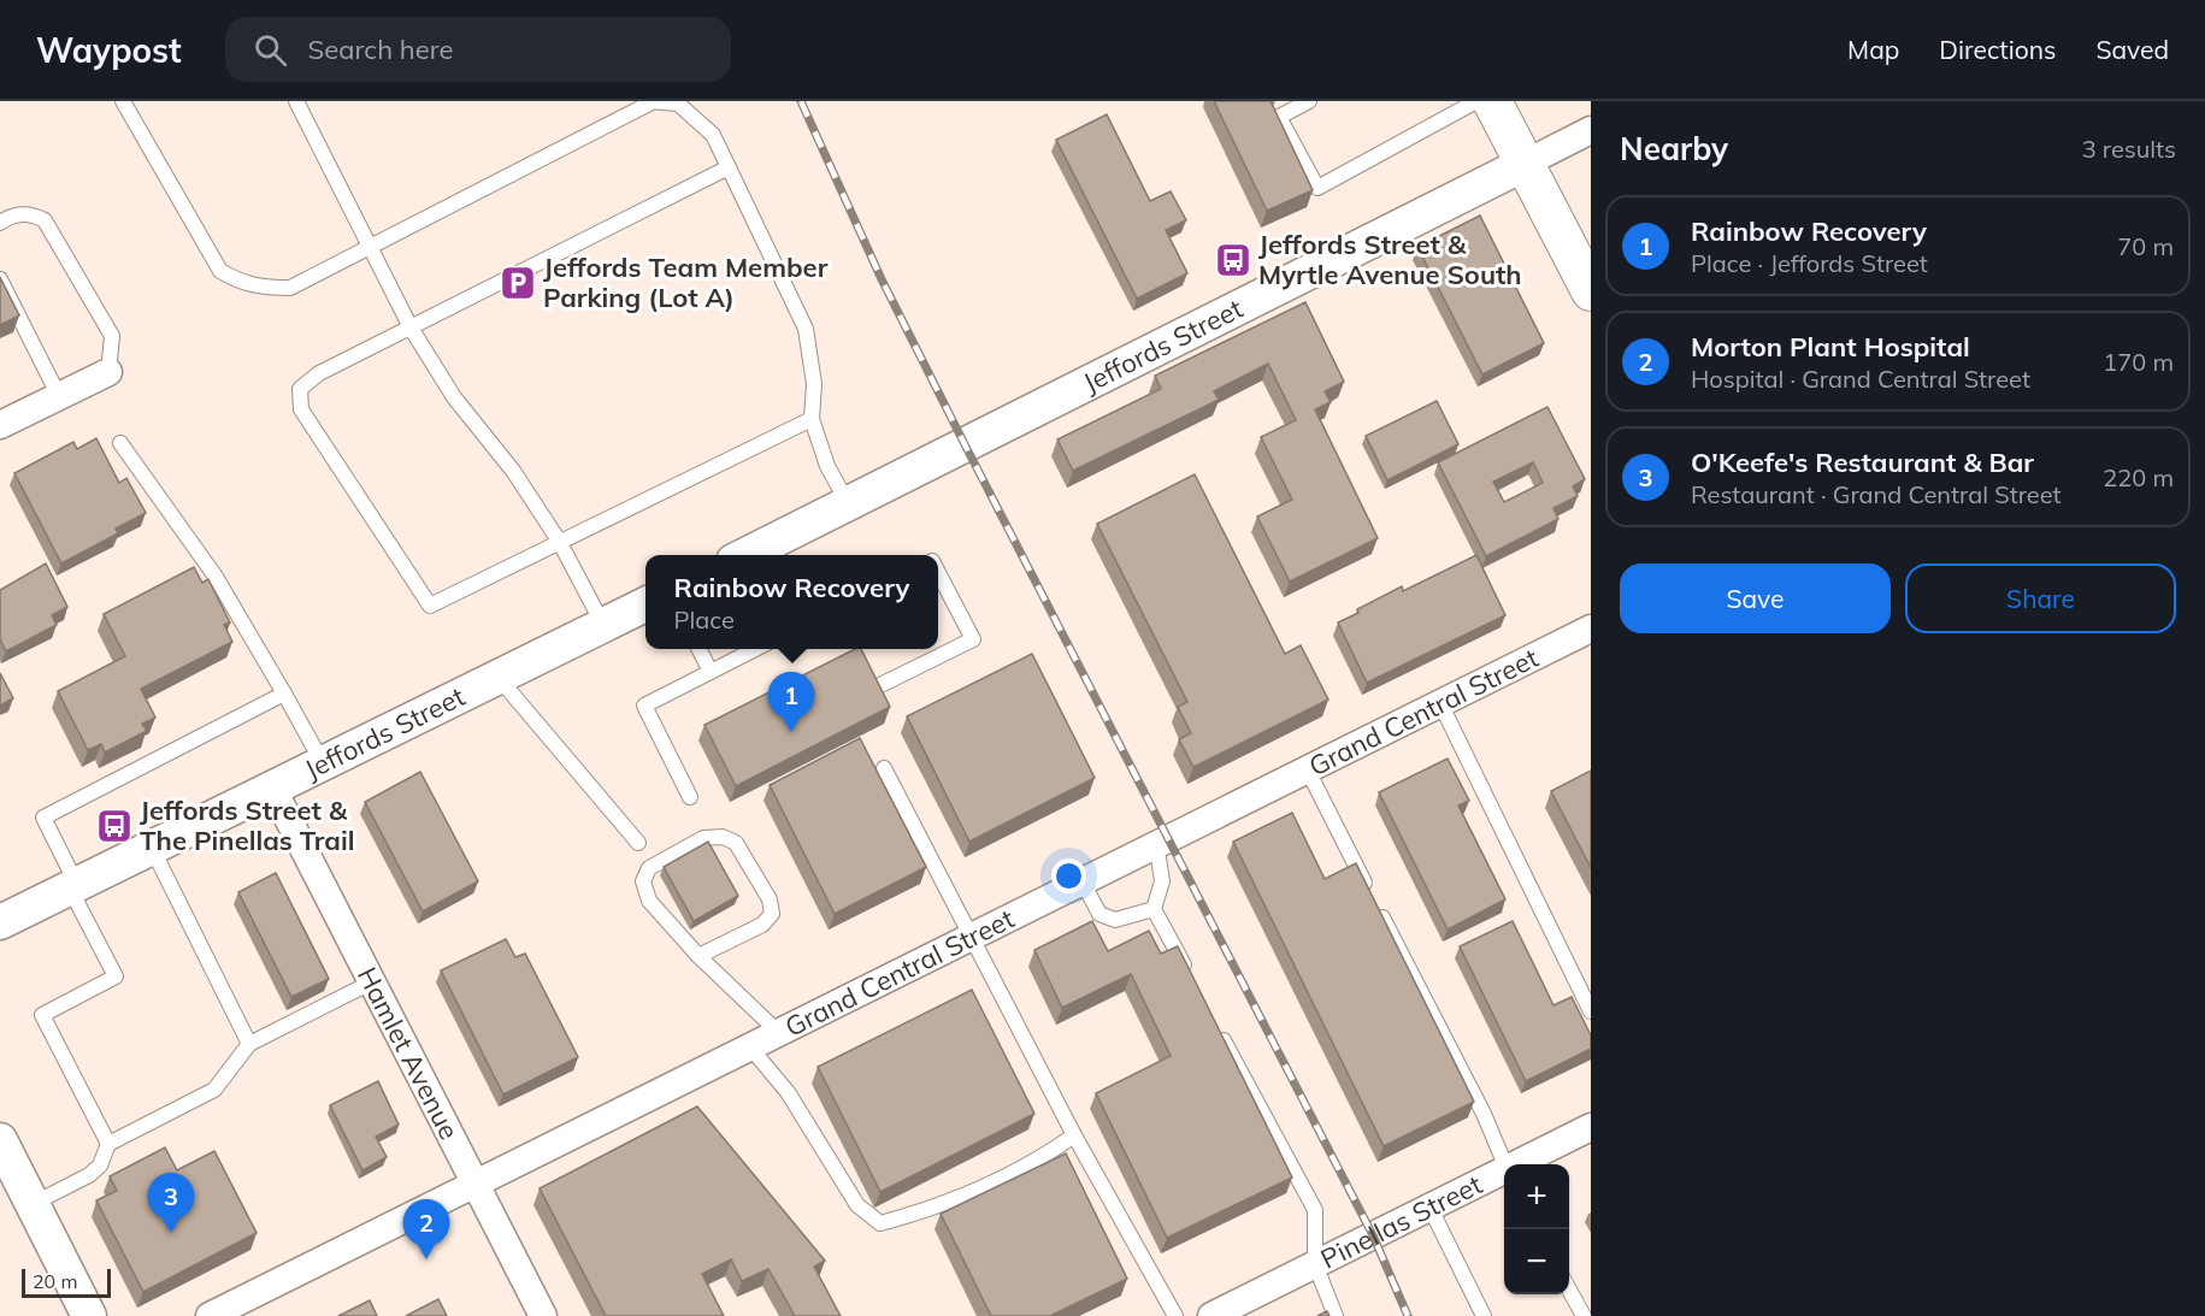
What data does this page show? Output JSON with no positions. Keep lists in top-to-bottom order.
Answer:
{
  "streets": {
    "street": [
      "Jeffords Street",
      "Grand Central Street",
      "Hamlet Avenue",
      "Pinellas Street"
    ]
  },
  "crossings": [
    ["Jeffords Street", "Hamlet Avenue"],
    ["Grand Central Street", "Hamlet Avenue"]
  ],
  "places": {
    "bus stop": ["Jeffords Street & Myrtle Avenue South", "Jeffords Street & The Pinellas Trail"],
    "parking": ["Jeffords Team Member Parking (Lot A)"]
  },
  "scale_bar": "20 m",
  "page": {
    "header": "Waypost",
    "search": "Search here",
    "nav": ["Map", "Directions", "Saved"],
    "heading": ["Nearby", "3 results"],
    "list": [
      {
        "mark": "1",
        "name": "Rainbow Recovery",
        "note": "Place · Jeffords Street",
        "value": "70 m"
      },
      {
        "mark": "2",
        "name": "Morton Plant Hospital",
        "note": "Hospital · Grand Central Street",
        "value": "170 m"
      },
      {
        "mark": "3",
        "name": "O'Keefe's Restaurant & Bar",
        "note": "Restaurant · Grand Central Street",
        "value": "220 m"
      }
    ],
    "buttons": ["Save", "Share"],
    "popup": ["Rainbow Recovery", "Place"],
    "pins": ["1", "3", "2"],
    "map_buttons": ["+", "−"],
    "scale": "20 m"
  }
}
